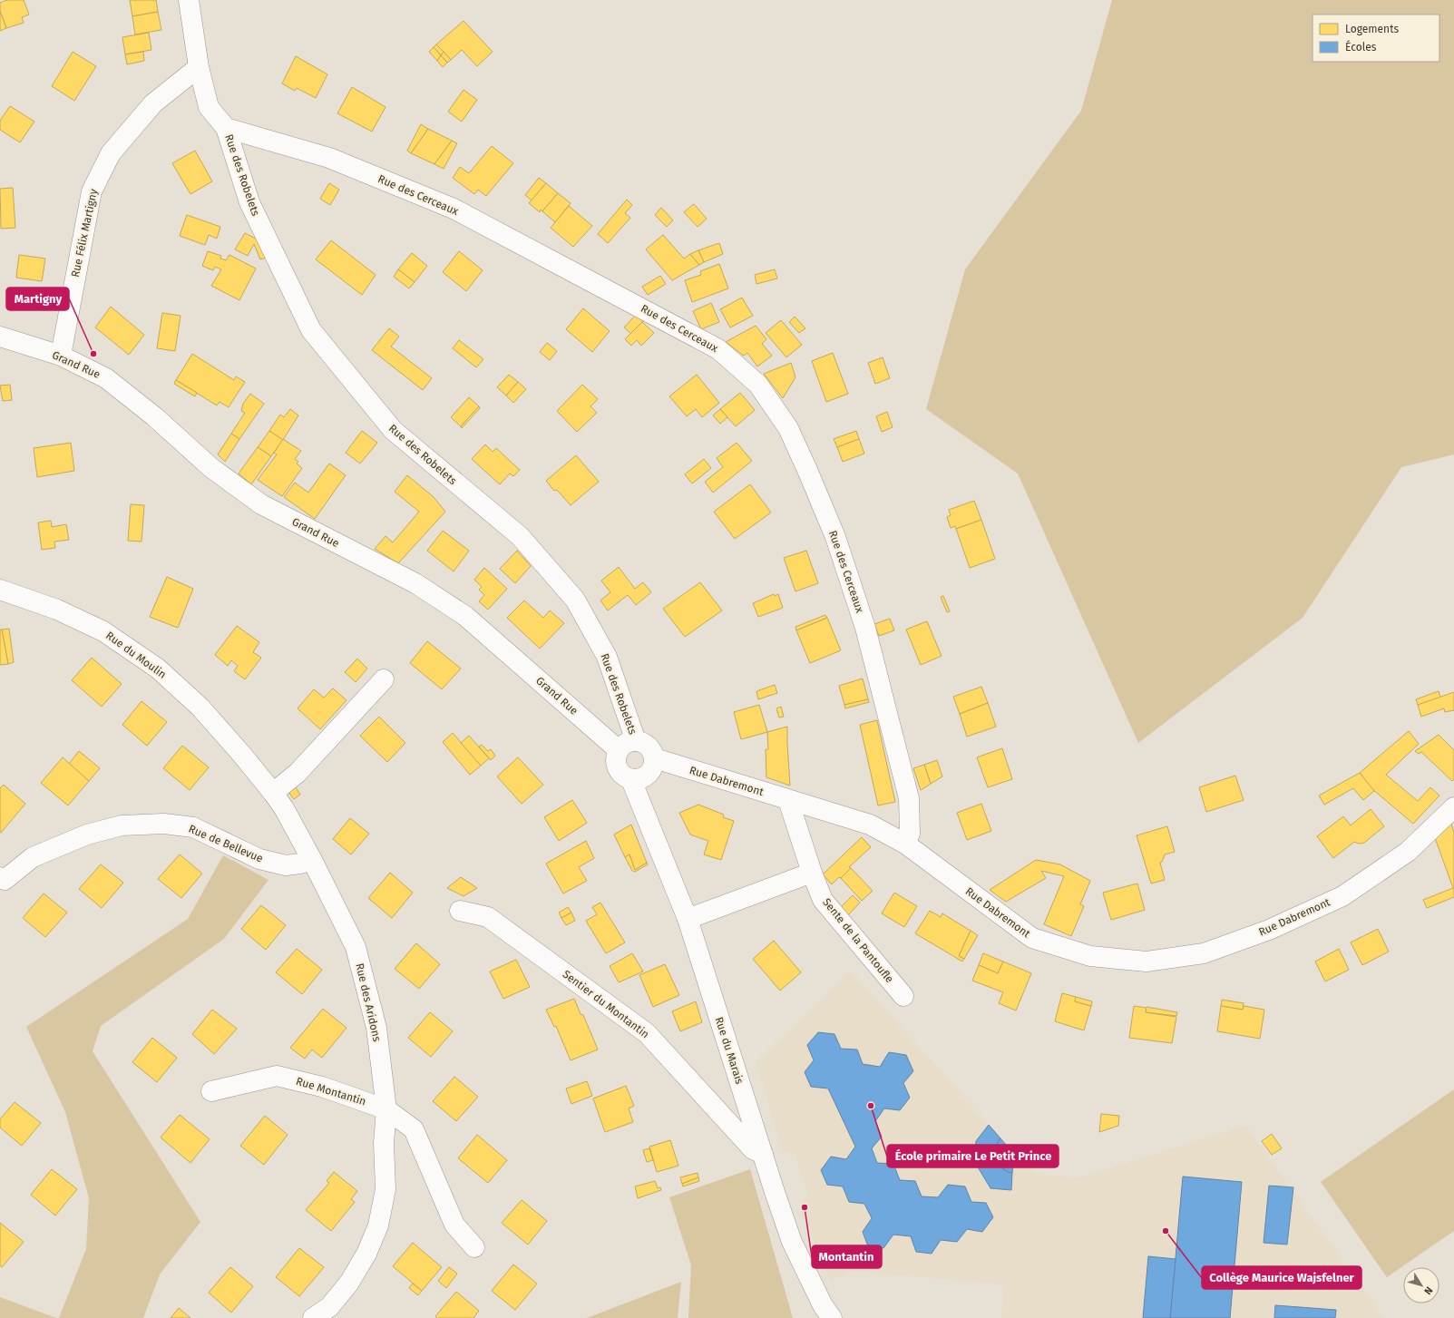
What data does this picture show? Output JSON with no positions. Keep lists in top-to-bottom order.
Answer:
{
  "streets": {
    "street": [
      "Rue des Robelets",
      "Rue des Cerceaux",
      "Rue Félix Martigny",
      "Grand Rue",
      "Rue du Moulin",
      "Rue Dabremont",
      "Rue de Bellevue",
      "Sente de la Pantoufle",
      "Rue des Aridons",
      "Sentier du Montantin",
      "Rue du Marais",
      "Rue Montantin"
    ]
  },
  "crossings": [
    ["Rue des Robelets", "Rue des Cerceaux"],
    ["Rue des Robelets", "Grand Rue"],
    ["Rue des Robelets", "Rue Dabremont"],
    ["Rue des Robelets", "Rue du Marais"],
    ["Rue des Cerceaux", "Rue Dabremont"],
    ["Rue Félix Martigny", "Grand Rue"],
    ["Grand Rue", "Rue Dabremont"],
    ["Grand Rue", "Rue du Marais"],
    ["Rue du Moulin", "Rue des Aridons"],
    ["Rue Dabremont", "Sente de la Pantoufle"],
    ["Rue Dabremont", "Rue du Marais"],
    ["Rue de Bellevue", "Rue des Aridons"],
    ["Rue des Aridons", "Rue Montantin"],
    ["Sentier du Montantin", "Rue du Marais"]
  ],
  "places": [
    "Martigny",
    "École primaire Le Petit Prince",
    "Montantin",
    "Collège Maurice Wajsfelner"
  ],
  "legend": ["Logements", "Écoles"],
  "north": "bottom right"
}
